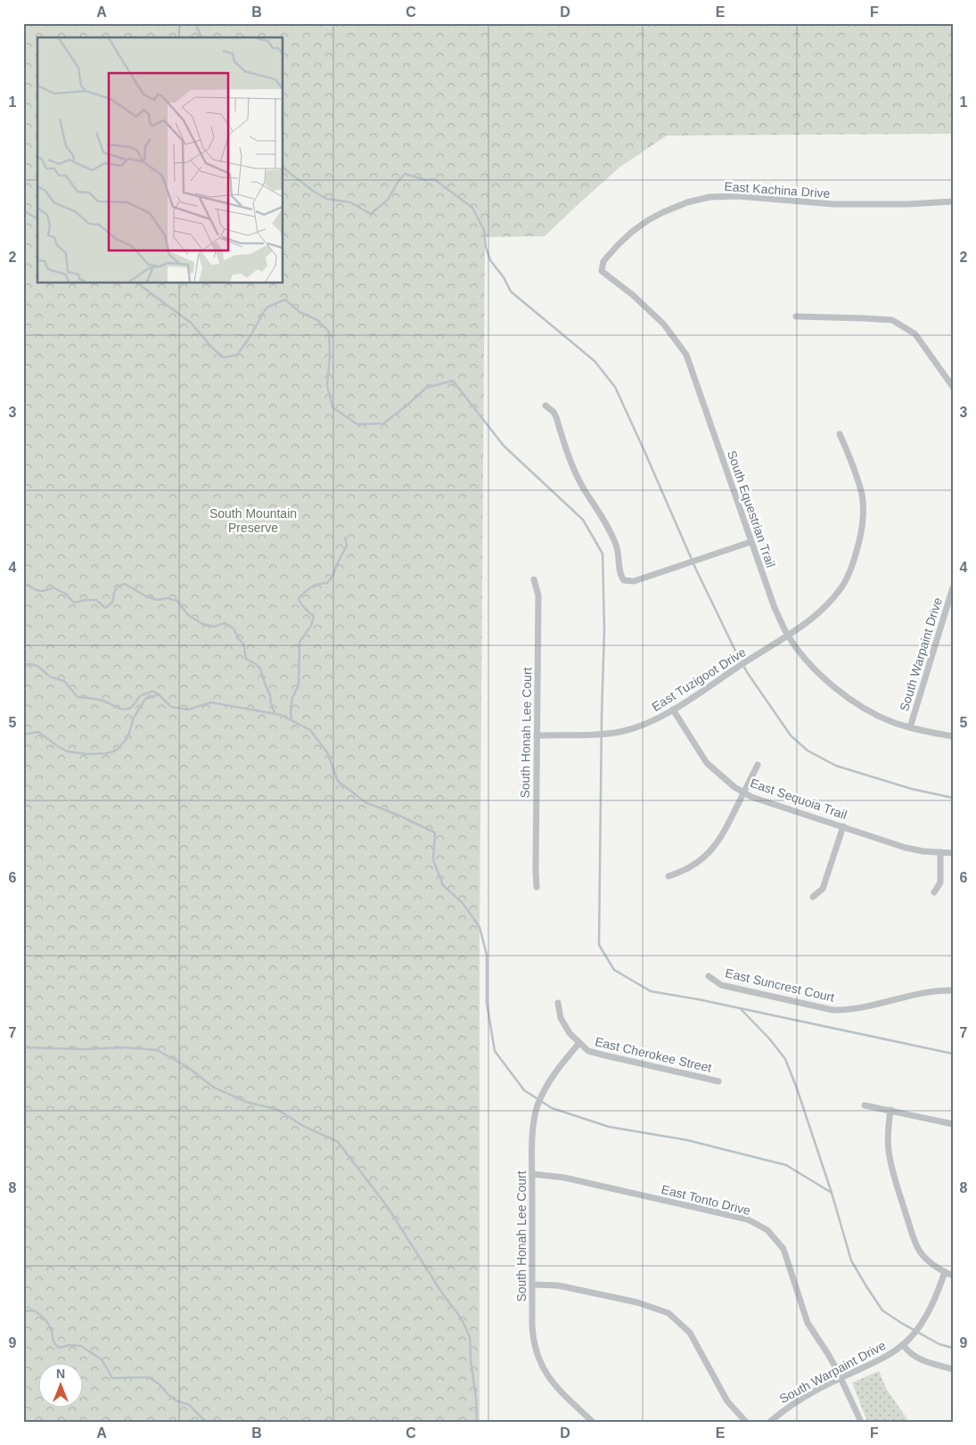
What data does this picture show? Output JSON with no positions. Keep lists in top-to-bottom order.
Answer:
{
  "streets": {
    "street": [
      "East Kachina Drive",
      "South Equestrian Trail",
      "South Warpaint Drive",
      "East Tuzigoot Drive",
      "South Honah Lee Court",
      "East Sequoia Trail",
      "East Suncrest Court",
      "East Cherokee Street",
      "East Tonto Drive"
    ]
  },
  "crossings": [
    ["East Kachina Drive", "South Equestrian Trail"],
    ["South Equestrian Trail", "South Warpaint Drive"],
    ["South Equestrian Trail", "East Tuzigoot Drive"],
    ["South Warpaint Drive", "East Tonto Drive"],
    ["East Tuzigoot Drive", "South Honah Lee Court"],
    ["East Tuzigoot Drive", "East Sequoia Trail"],
    ["South Honah Lee Court", "East Cherokee Street"],
    ["South Honah Lee Court", "East Tonto Drive"]
  ],
  "parks": ["South Mountain Preserve"],
  "north": "top",
  "grid": {
    "columns": [
      "A",
      "B",
      "C",
      "D",
      "E",
      "F"
    ],
    "rows": [
      "1",
      "2",
      "3",
      "4",
      "5",
      "6",
      "7",
      "8",
      "9"
    ]
  }
}
